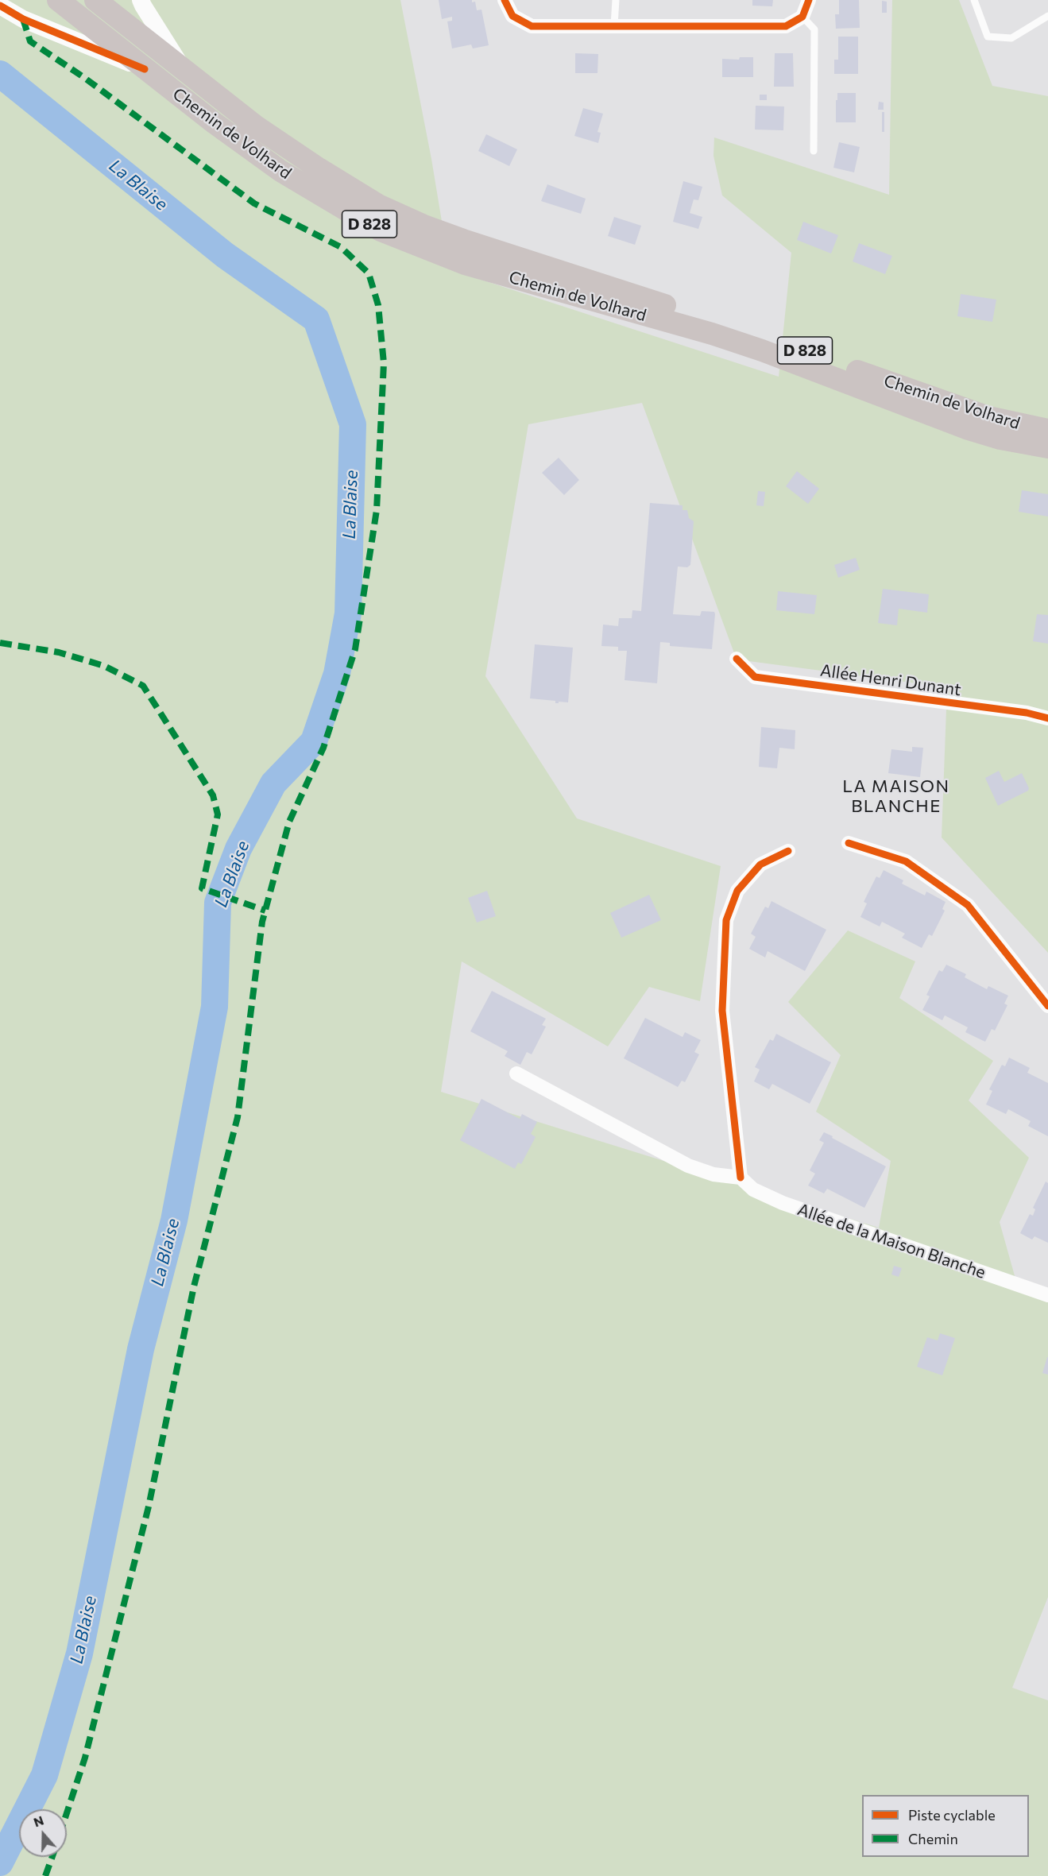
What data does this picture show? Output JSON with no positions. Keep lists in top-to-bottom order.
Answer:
{
  "streets": {
    "main road": ["Chemin de Volhard", "D 828"],
    "street": ["Allée Henri Dunant", "Allée de la Maison Blanche"]
  },
  "crossings": [
    ["Chemin de Volhard", "D 828"]
  ],
  "districts": ["LA MAISON BLANCHE"],
  "water": ["La Blaise"],
  "legend": ["Piste cyclable", "Chemin"],
  "north": "top"
}
